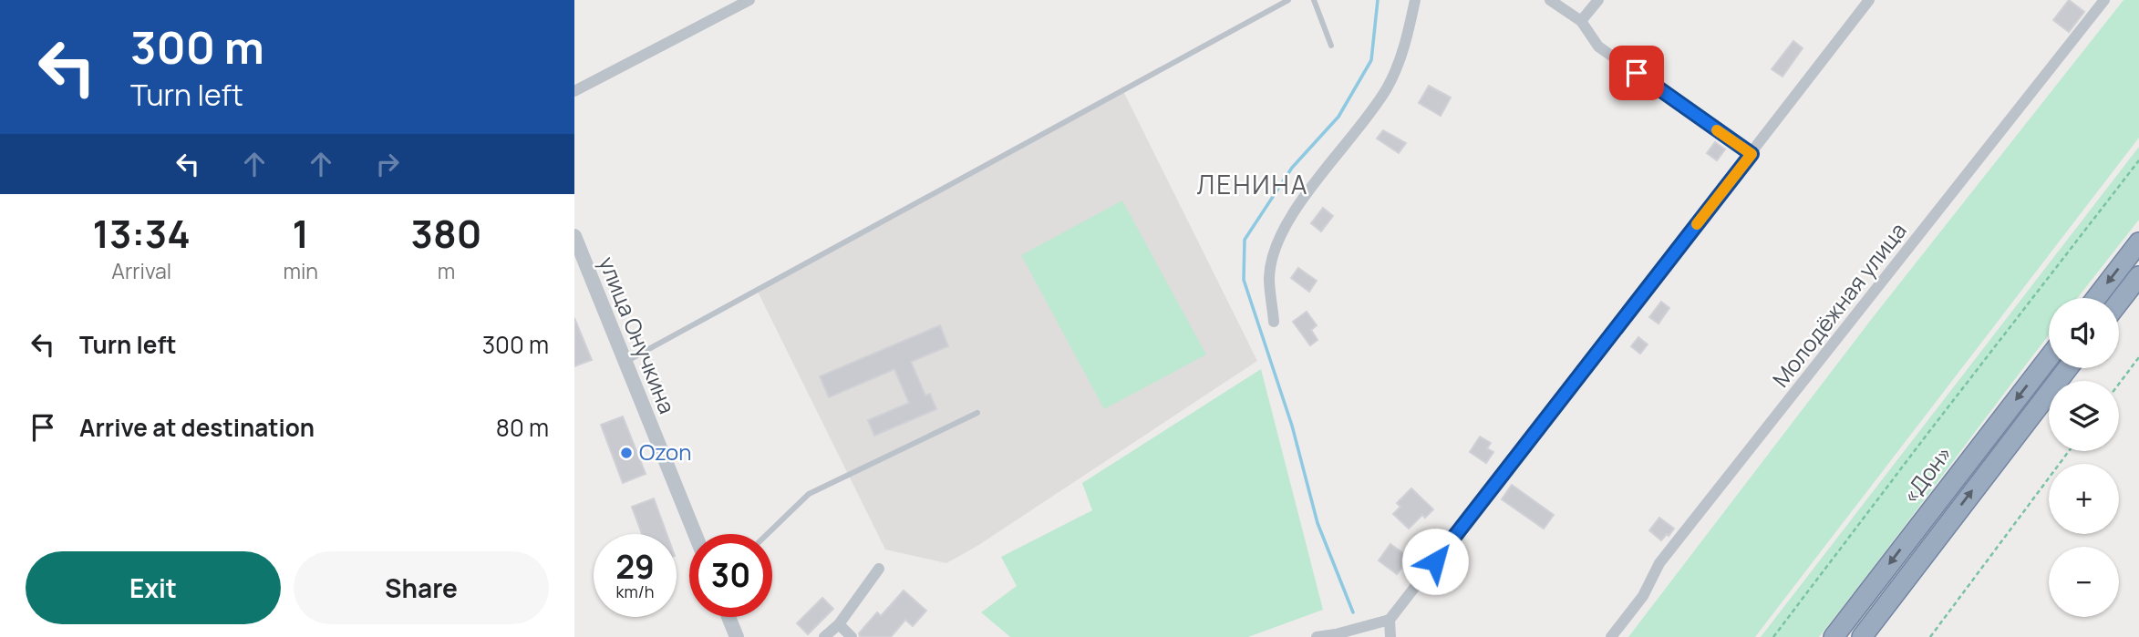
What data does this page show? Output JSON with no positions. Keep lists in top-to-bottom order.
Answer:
{
  "streets": {
    "highway": ["«Дон»"],
    "street": ["Молодёжная улица", "улица Онучкина"]
  },
  "districts": ["ЛЕНИНА"],
  "places": ["Ozon"],
  "page": {
    "turn": ["300 m", "Turn left"],
    "eta": [
      "13:34",
      "Arrival",
      "1",
      "min",
      "380",
      "m"
    ],
    "map_buttons": ["+", "−"],
    "list": [
      {
        "name": "Turn left",
        "value": "300 m"
      },
      {
        "name": "Arrive at destination",
        "value": "80 m"
      }
    ],
    "speed": "29 km/h",
    "limit": "30",
    "buttons": ["Exit", "Share"]
  }
}
